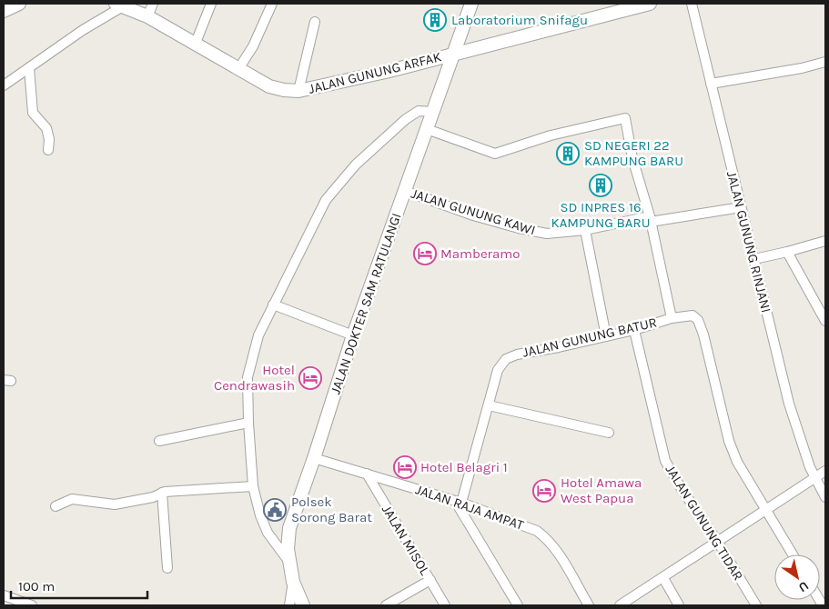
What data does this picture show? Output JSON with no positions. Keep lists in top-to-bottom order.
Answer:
{
  "streets": {
    "street": [
      "JALAN GUNUNG ARFAK",
      "JALAN GUNUNG KAWI",
      "JALAN GUNUNG RINJANI",
      "JALAN DOKTER SAM RATULANGI",
      "JALAN GUNUNG BATUR",
      "JALAN RAJA AMPAT",
      "JALAN GUNUNG TIDAR",
      "JALAN MISOL"
    ]
  },
  "crossings": [
    ["JALAN GUNUNG ARFAK", "JALAN DOKTER SAM RATULANGI"],
    ["JALAN GUNUNG KAWI", "JALAN GUNUNG RINJANI"],
    ["JALAN GUNUNG KAWI", "JALAN DOKTER SAM RATULANGI"],
    ["JALAN DOKTER SAM RATULANGI", "JALAN RAJA AMPAT"],
    ["JALAN GUNUNG BATUR", "JALAN RAJA AMPAT"],
    ["JALAN GUNUNG BATUR", "JALAN GUNUNG TIDAR"],
    ["JALAN RAJA AMPAT", "JALAN MISOL"]
  ],
  "places": {
    "building": ["Laboratorium Snifagu", "SD NEGERI 22 KAMPUNG BARU", "SD INPRES 16 KAMPUNG BARU"],
    "hotel": [
      "Mamberamo",
      "Hotel Cendrawasih",
      "Hotel Belagri 1",
      "Hotel Amawa West Papua"
    ],
    "public building": ["Polsek Sorong Barat"]
  },
  "scale_bar": "100 m",
  "north": "bottom right"
}
